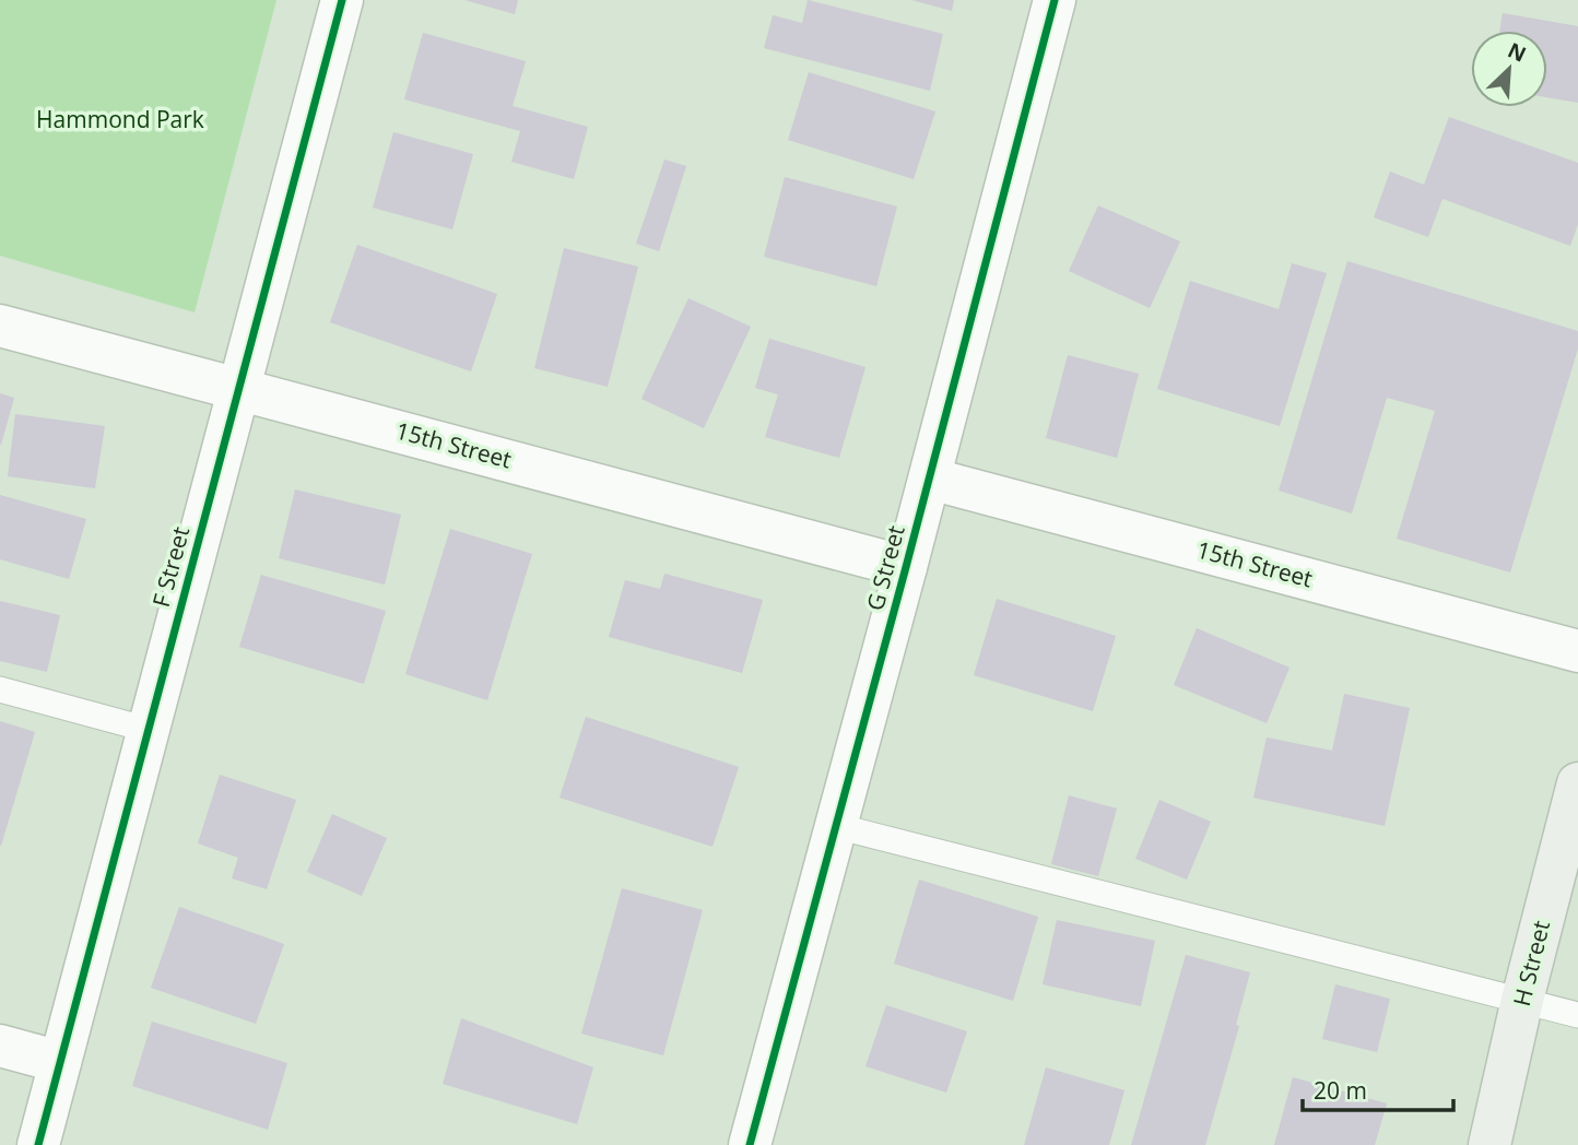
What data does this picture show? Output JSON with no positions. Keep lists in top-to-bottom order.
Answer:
{
  "streets": {
    "main road": ["H Street"],
    "street": ["15th Street", "F Street", "G Street"]
  },
  "crossings": [
    ["15th Street", "F Street"],
    ["15th Street", "G Street"]
  ],
  "parks": ["Hammond Park"],
  "scale_bar": "20 m",
  "north": "top right"
}
